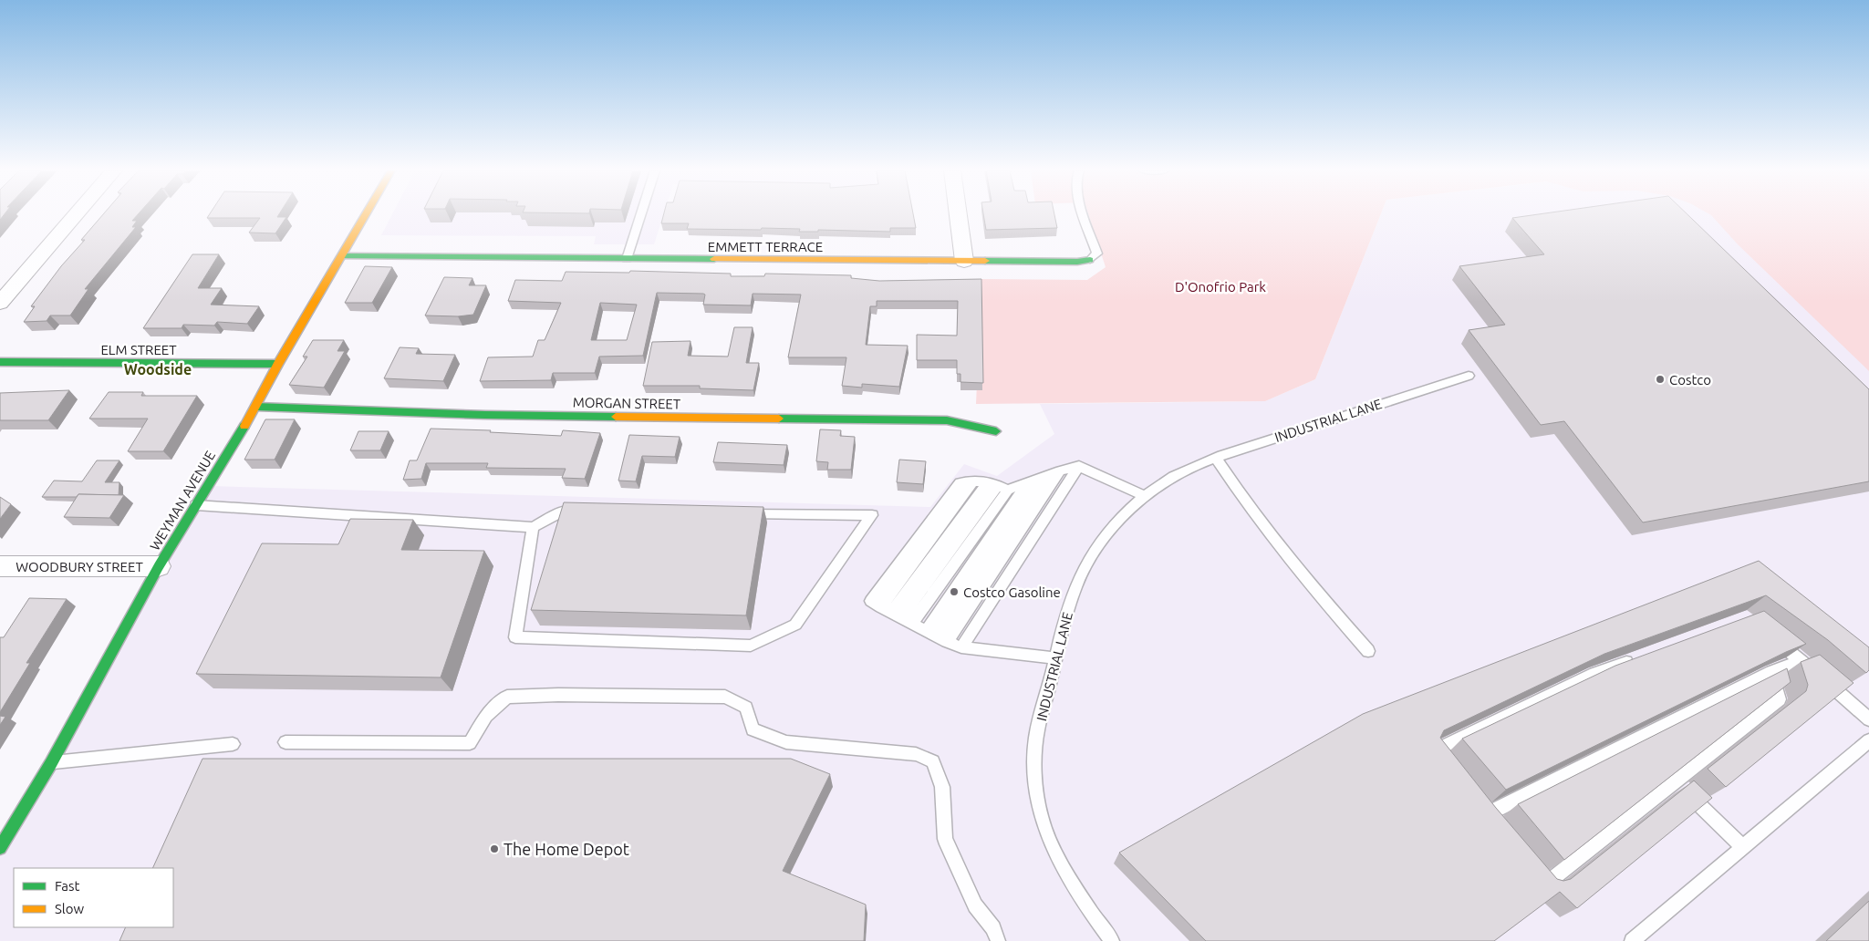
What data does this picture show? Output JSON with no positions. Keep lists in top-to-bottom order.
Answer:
{
  "streets": {
    "street": [
      "EMMETT TERRACE",
      "ELM STREET",
      "MORGAN STREET",
      "WEYMAN AVENUE",
      "WOODBURY STREET"
    ],
    "lane": ["INDUSTRIAL LANE"]
  },
  "crossings": [
    ["EMMETT TERRACE", "WEYMAN AVENUE"],
    ["ELM STREET", "WEYMAN AVENUE"],
    ["MORGAN STREET", "WEYMAN AVENUE"],
    ["WEYMAN AVENUE", "WOODBURY STREET"]
  ],
  "districts": ["Woodside"],
  "parks": ["D'Onofrio Park"],
  "places": ["Costco", "Costco Gasoline", "The Home Depot"],
  "legend": ["Fast", "Slow"]
}
